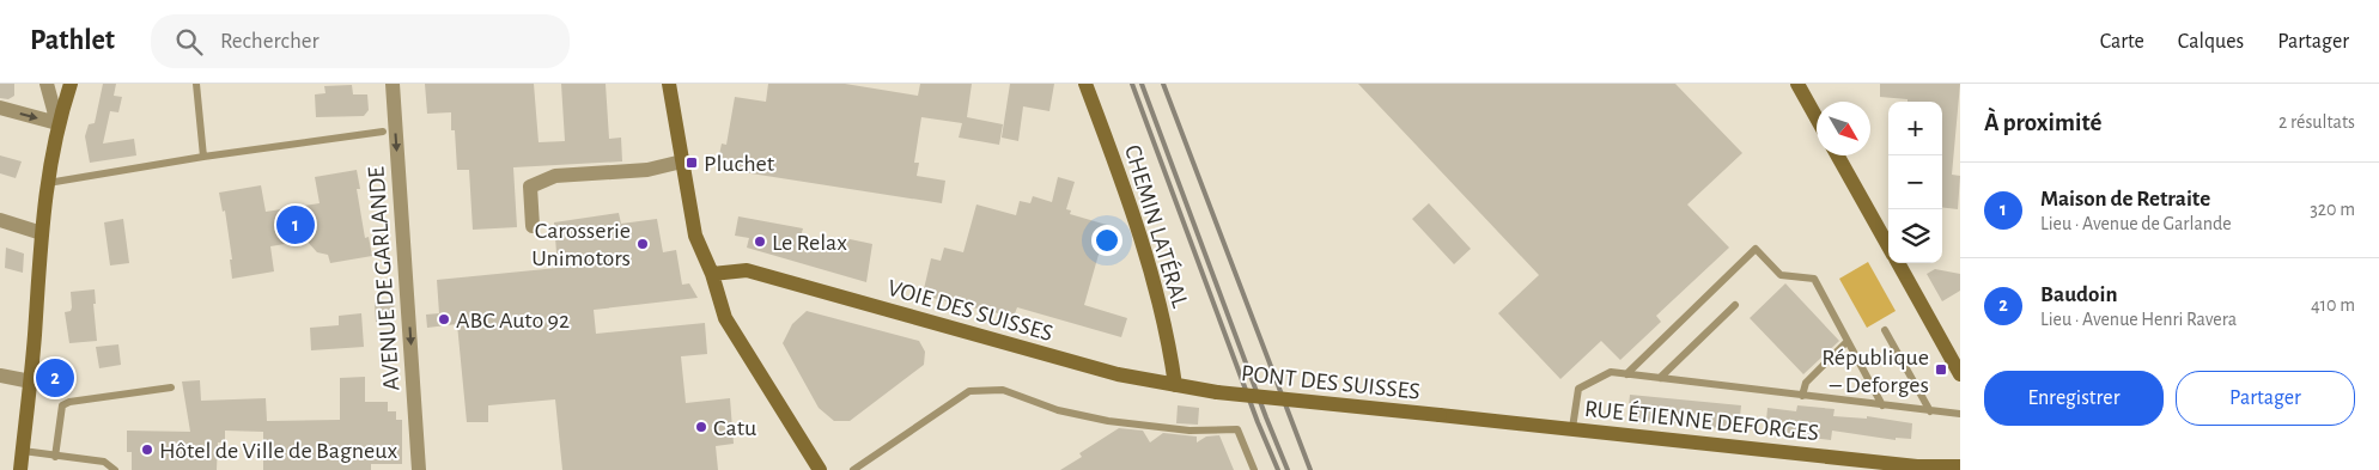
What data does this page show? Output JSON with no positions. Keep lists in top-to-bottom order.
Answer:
{
  "streets": {
    "street": [
      "CHEMIN LATÉRAL",
      "AVENUE DE GARLANDE",
      "VOIE DES SUISSES",
      "PONT DES SUISSES",
      "RUE ÉTIENNE DEFORGES"
    ]
  },
  "crossings": [
    ["CHEMIN LATÉRAL", "VOIE DES SUISSES"],
    ["VOIE DES SUISSES", "PONT DES SUISSES"],
    ["PONT DES SUISSES", "RUE ÉTIENNE DEFORGES"]
  ],
  "one_way": ["AVENUE DE GARLANDE"],
  "places": {
    "transit": ["Pluchet", "République – Deforges"],
    "other": [
      "Le Relax",
      "Carosserie Unimotors",
      "ABC Auto 92",
      "Catu",
      "Hôtel de Ville de Bagneux"
    ]
  },
  "north": "bottom right",
  "page": {
    "header": "Pathlet",
    "search": "Rechercher",
    "nav": ["Carte", "Calques", "Partager"],
    "heading": ["À proximité", "2 résultats"],
    "map_buttons": ["+", "−"],
    "list": [
      {
        "mark": "1",
        "name": "Maison de Retraite",
        "note": "Lieu · Avenue de Garlande",
        "value": "320 m"
      },
      {
        "mark": "2",
        "name": "Baudoin",
        "note": "Lieu · Avenue Henri Ravera",
        "value": "410 m"
      }
    ],
    "pins": ["1", "2"],
    "buttons": ["Enregistrer", "Partager"]
  }
}
